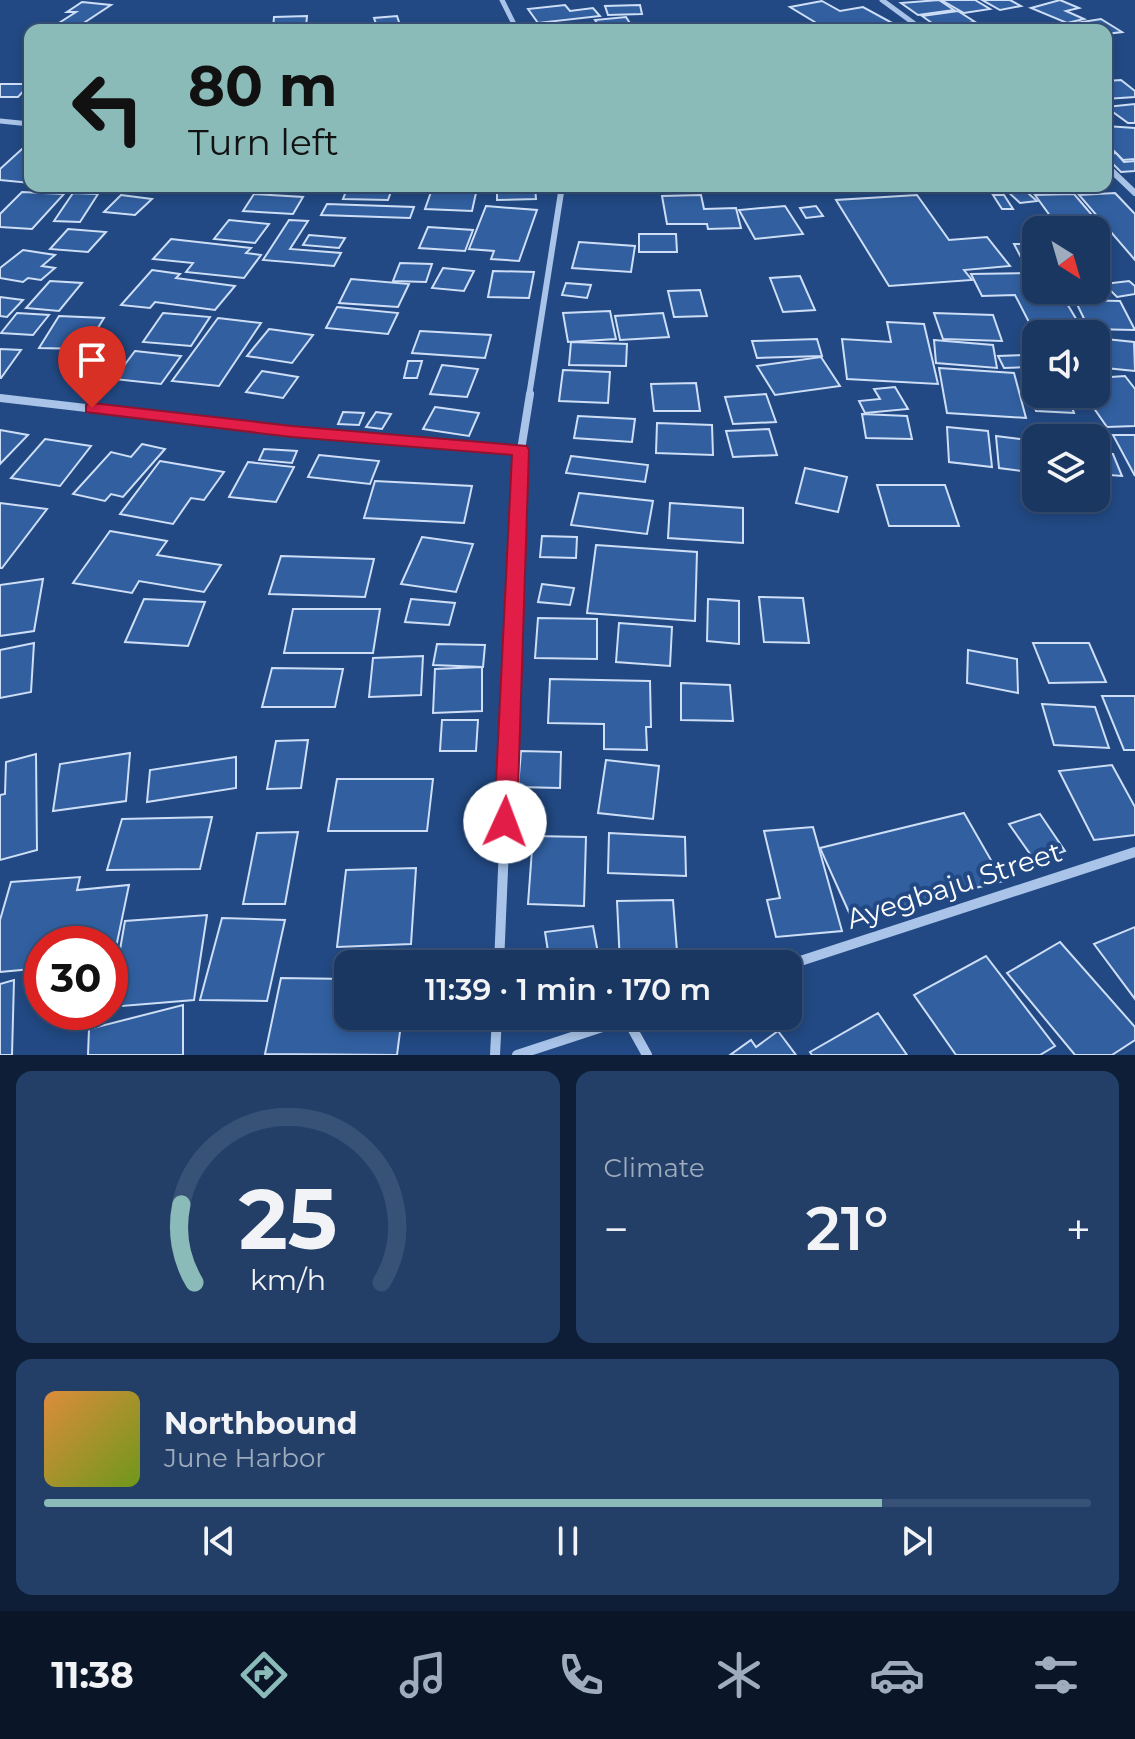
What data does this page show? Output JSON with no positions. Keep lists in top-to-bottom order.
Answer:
{
  "streets": {
    "street": ["Ayegbaju Street"]
  },
  "north": "bottom right",
  "page": {
    "turn": ["80 m", "Turn left"],
    "limit": "30",
    "trip": "11:39 · 1 min · 170 m",
    "tile": "Climate",
    "heat": ["−", "21°", "+"],
    "song": ["Northbound", "June Harbor"],
    "tabs": "11:38",
    "gauge": ["25", "km/h"]
  }
}
